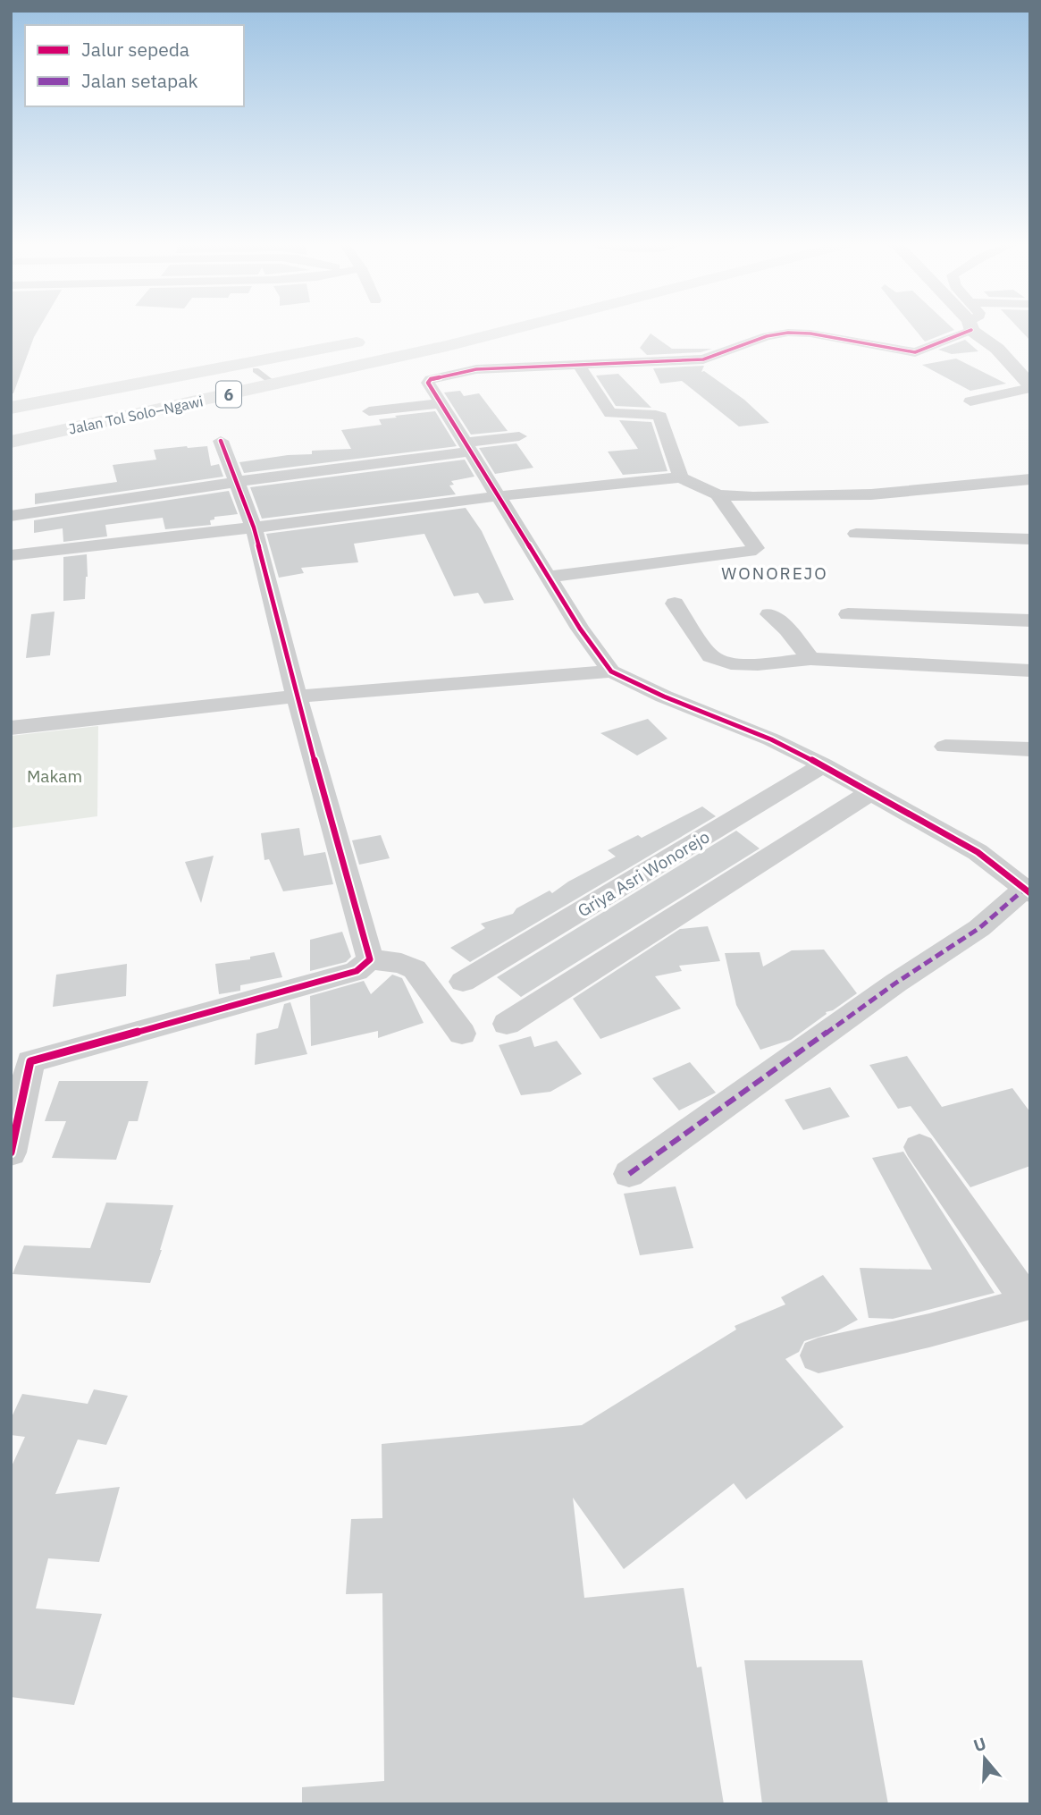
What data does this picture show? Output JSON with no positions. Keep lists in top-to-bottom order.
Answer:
{
  "streets": {
    "highway": ["6", "Jalan Tol Solo–Ngawi"],
    "street": ["Griya Asri Wonorejo"]
  },
  "districts": ["WONOREJO"],
  "parks": ["Makam"],
  "legend": ["Jalur sepeda", "Jalan setapak"],
  "north": "top"
}
